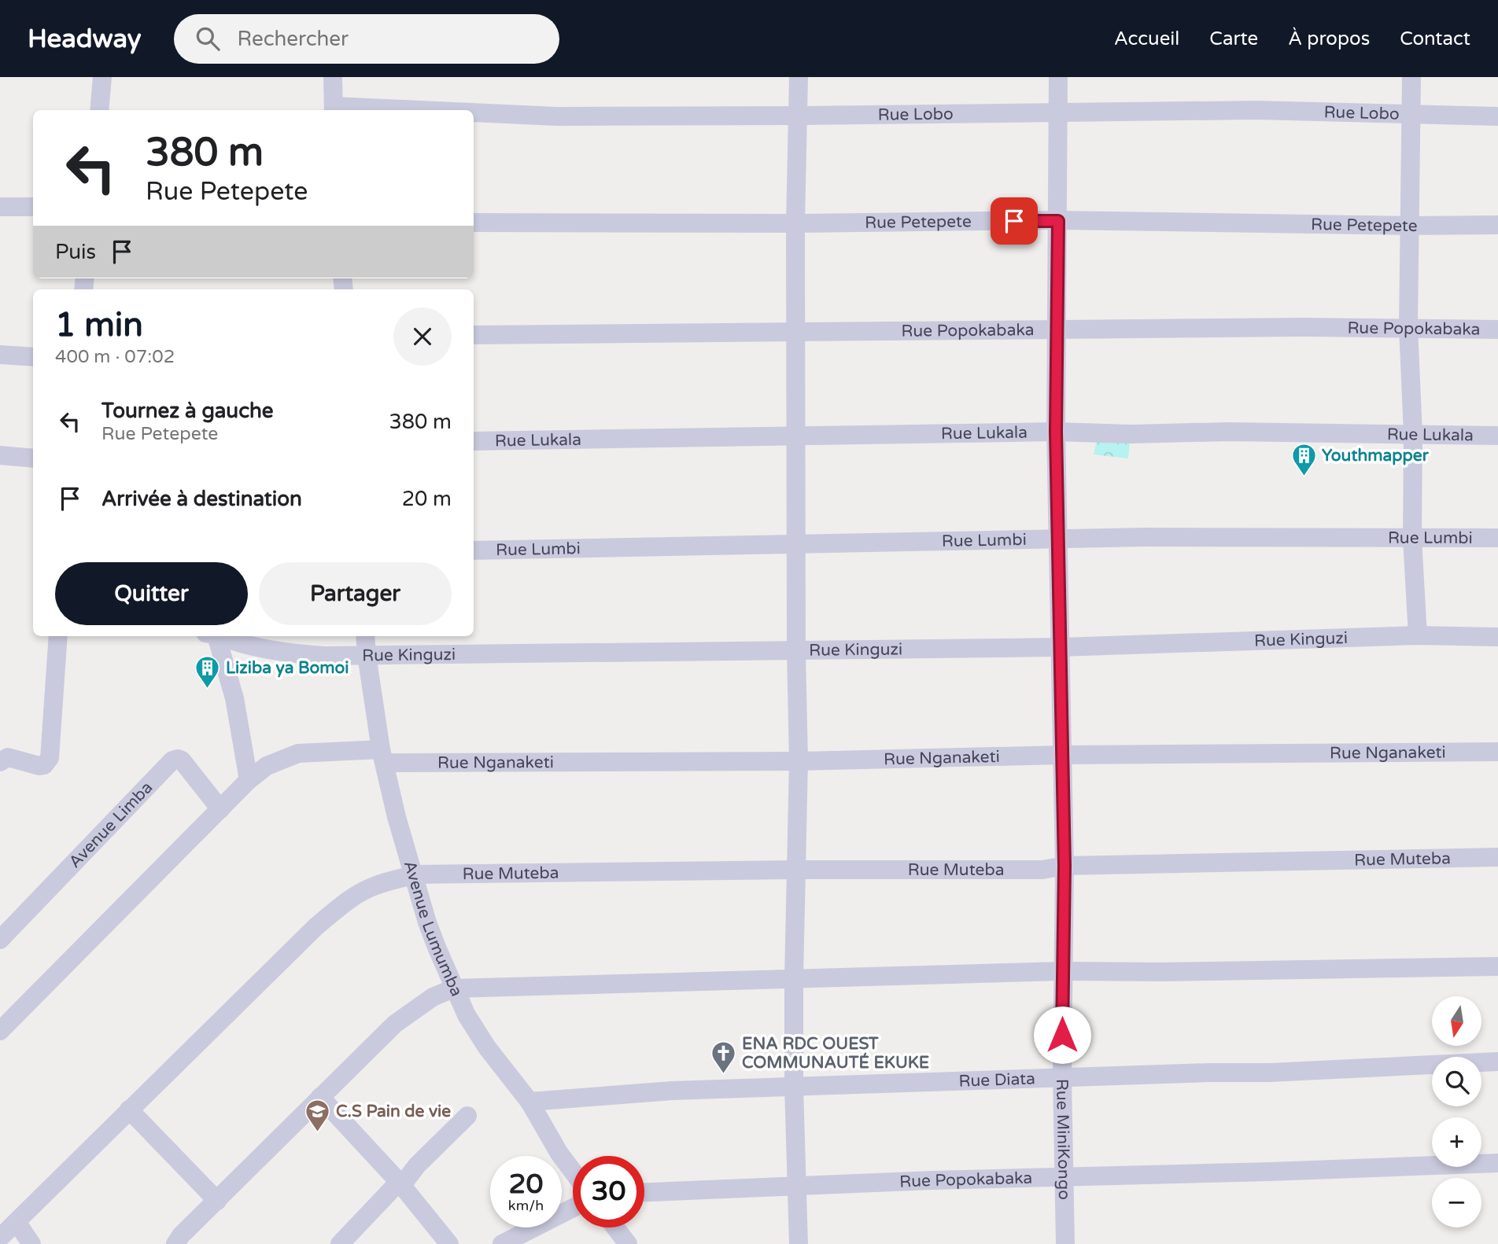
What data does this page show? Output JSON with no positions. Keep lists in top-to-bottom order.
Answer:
{
  "streets": {
    "street": [
      "Rue Lobo",
      "Rue Petepete",
      "Rue Popokabaka",
      "Rue Lukala",
      "Rue Lumbi",
      "Rue Kinguzi",
      "Rue Nganaketi",
      "Avenue Limba",
      "Rue Muteba",
      "Avenue Lumumba",
      "Rue Diata",
      "Rue MiniKongo"
    ]
  },
  "crossings": [
    ["Rue Lobo", "Rue MiniKongo"],
    ["Rue Petepete", "Rue MiniKongo"],
    ["Rue Popokabaka", "Rue MiniKongo"],
    ["Rue Lukala", "Rue MiniKongo"],
    ["Rue Lumbi", "Rue MiniKongo"],
    ["Rue Kinguzi", "Avenue Lumumba"],
    ["Rue Kinguzi", "Rue MiniKongo"],
    ["Rue Nganaketi", "Avenue Lumumba"],
    ["Rue Nganaketi", "Rue MiniKongo"],
    ["Rue Muteba", "Avenue Lumumba"],
    ["Rue Muteba", "Rue MiniKongo"],
    ["Avenue Lumumba", "Rue Diata"],
    ["Rue Diata", "Rue MiniKongo"]
  ],
  "places": {
    "building": ["Youthmapper", "Liziba ya Bomoi"],
    "church": ["ENA RDC OUEST COMMUNAUTÉ EKUKE"],
    "school or university": ["C.S Pain de vie"]
  },
  "north": "bottom",
  "page": {
    "header": "Headway",
    "search": "Rechercher",
    "nav": [
      "Accueil",
      "Carte",
      "À propos",
      "Contact"
    ],
    "turn": ["380 m", "Rue Petepete"],
    "then": "Puis",
    "heading": ["1 min", "400 m · 07:02"],
    "list": [
      {
        "name": "Tournez à gauche",
        "note": "Rue Petepete",
        "value": "380 m"
      },
      {
        "name": "Arrivée à destination",
        "value": "20 m"
      }
    ],
    "buttons": ["Quitter", "Partager"],
    "map_buttons": ["+", "−"],
    "speed": "20 km/h",
    "limit": "30"
  }
}
